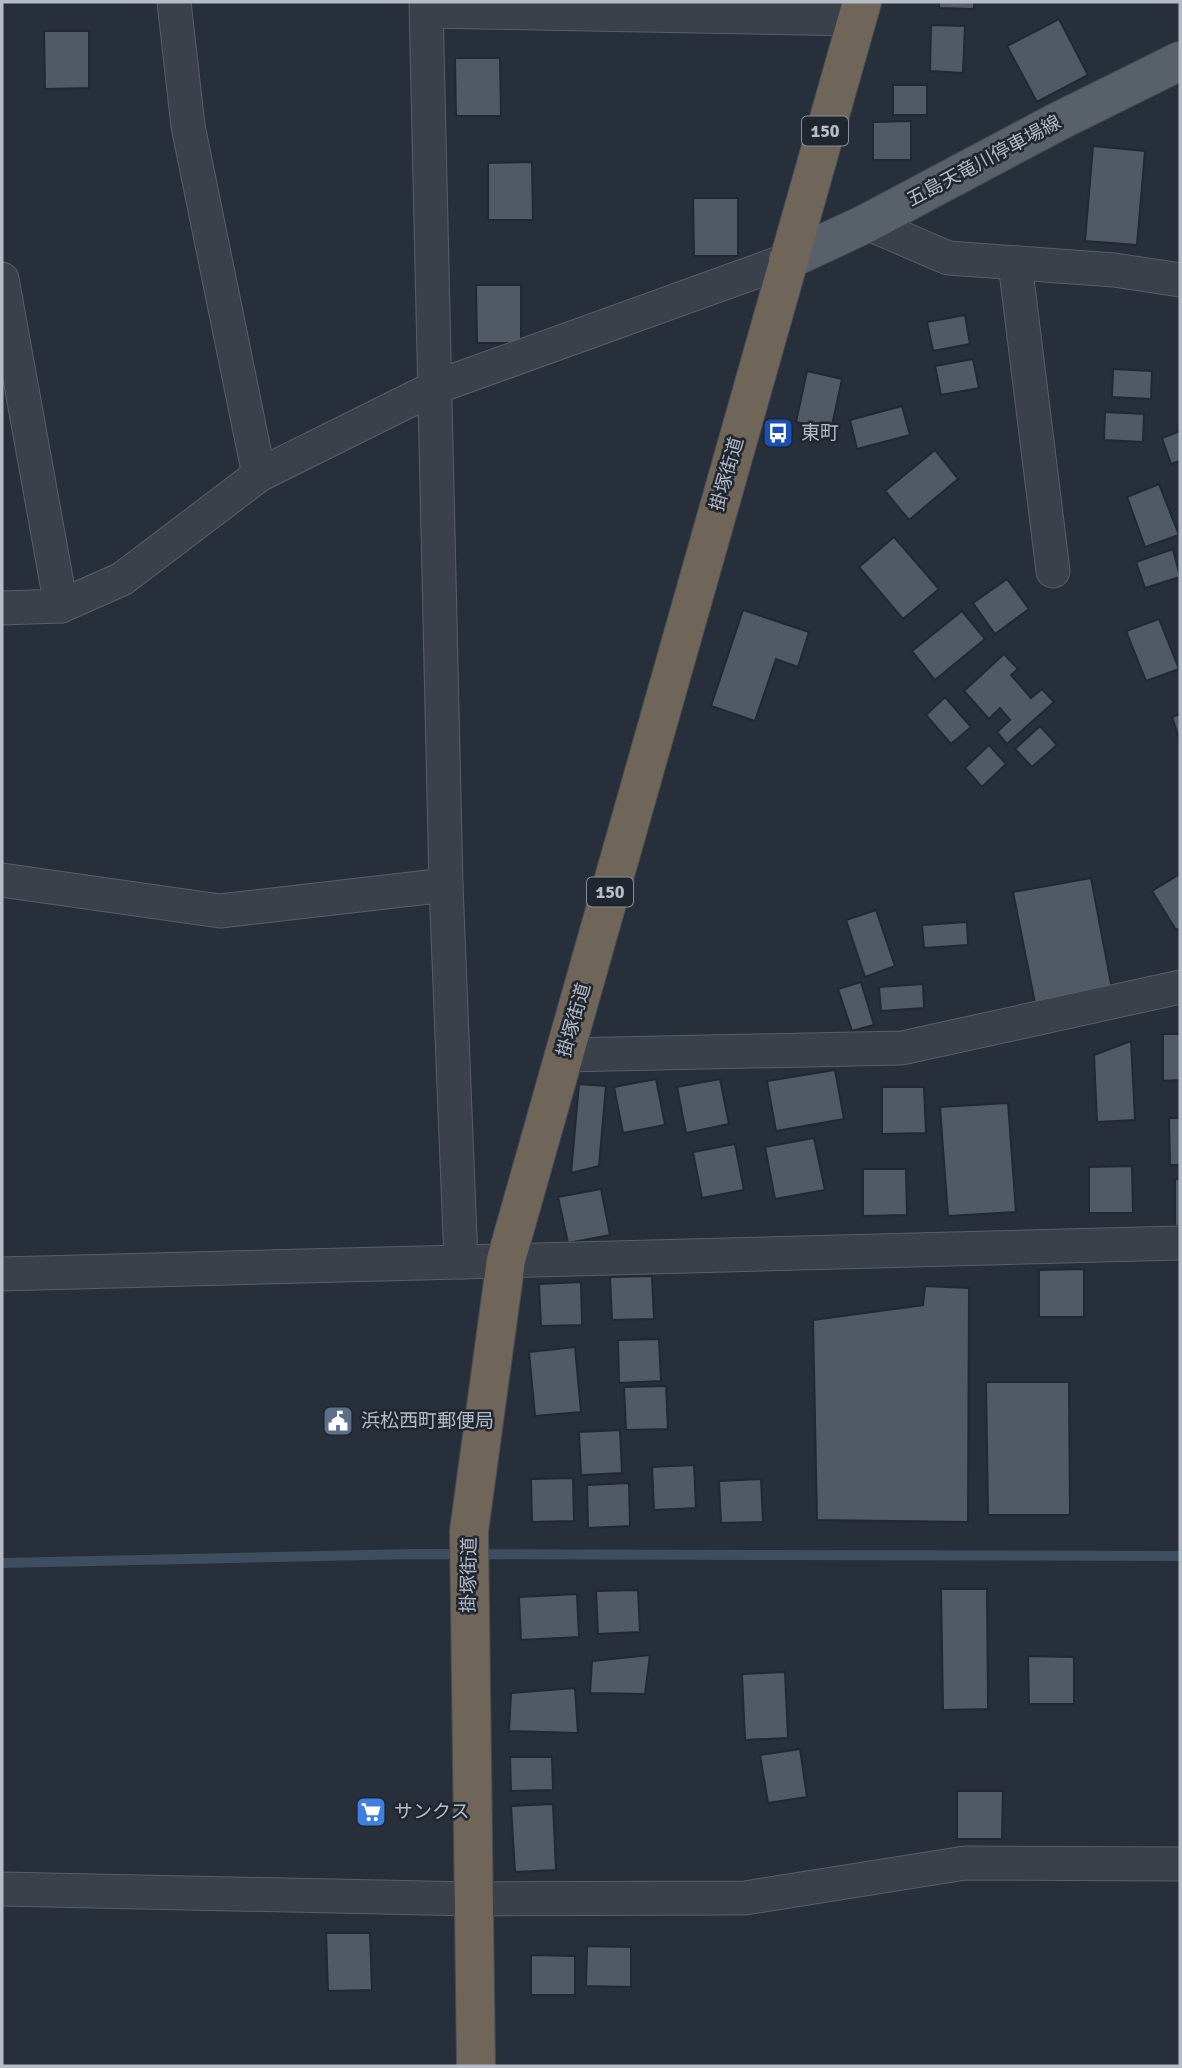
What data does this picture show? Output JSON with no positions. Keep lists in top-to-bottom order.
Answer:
{
  "streets": {
    "highway": ["150", "掛塚街道"],
    "main road": ["五島天竜川停車場線"]
  },
  "crossings": [
    ["五島天竜川停車場線", "掛塚街道"]
  ],
  "places": {
    "bus stop": ["東町"],
    "public building": ["浜松西町郵便局"],
    "supermarket": ["サンクス"]
  }
}
